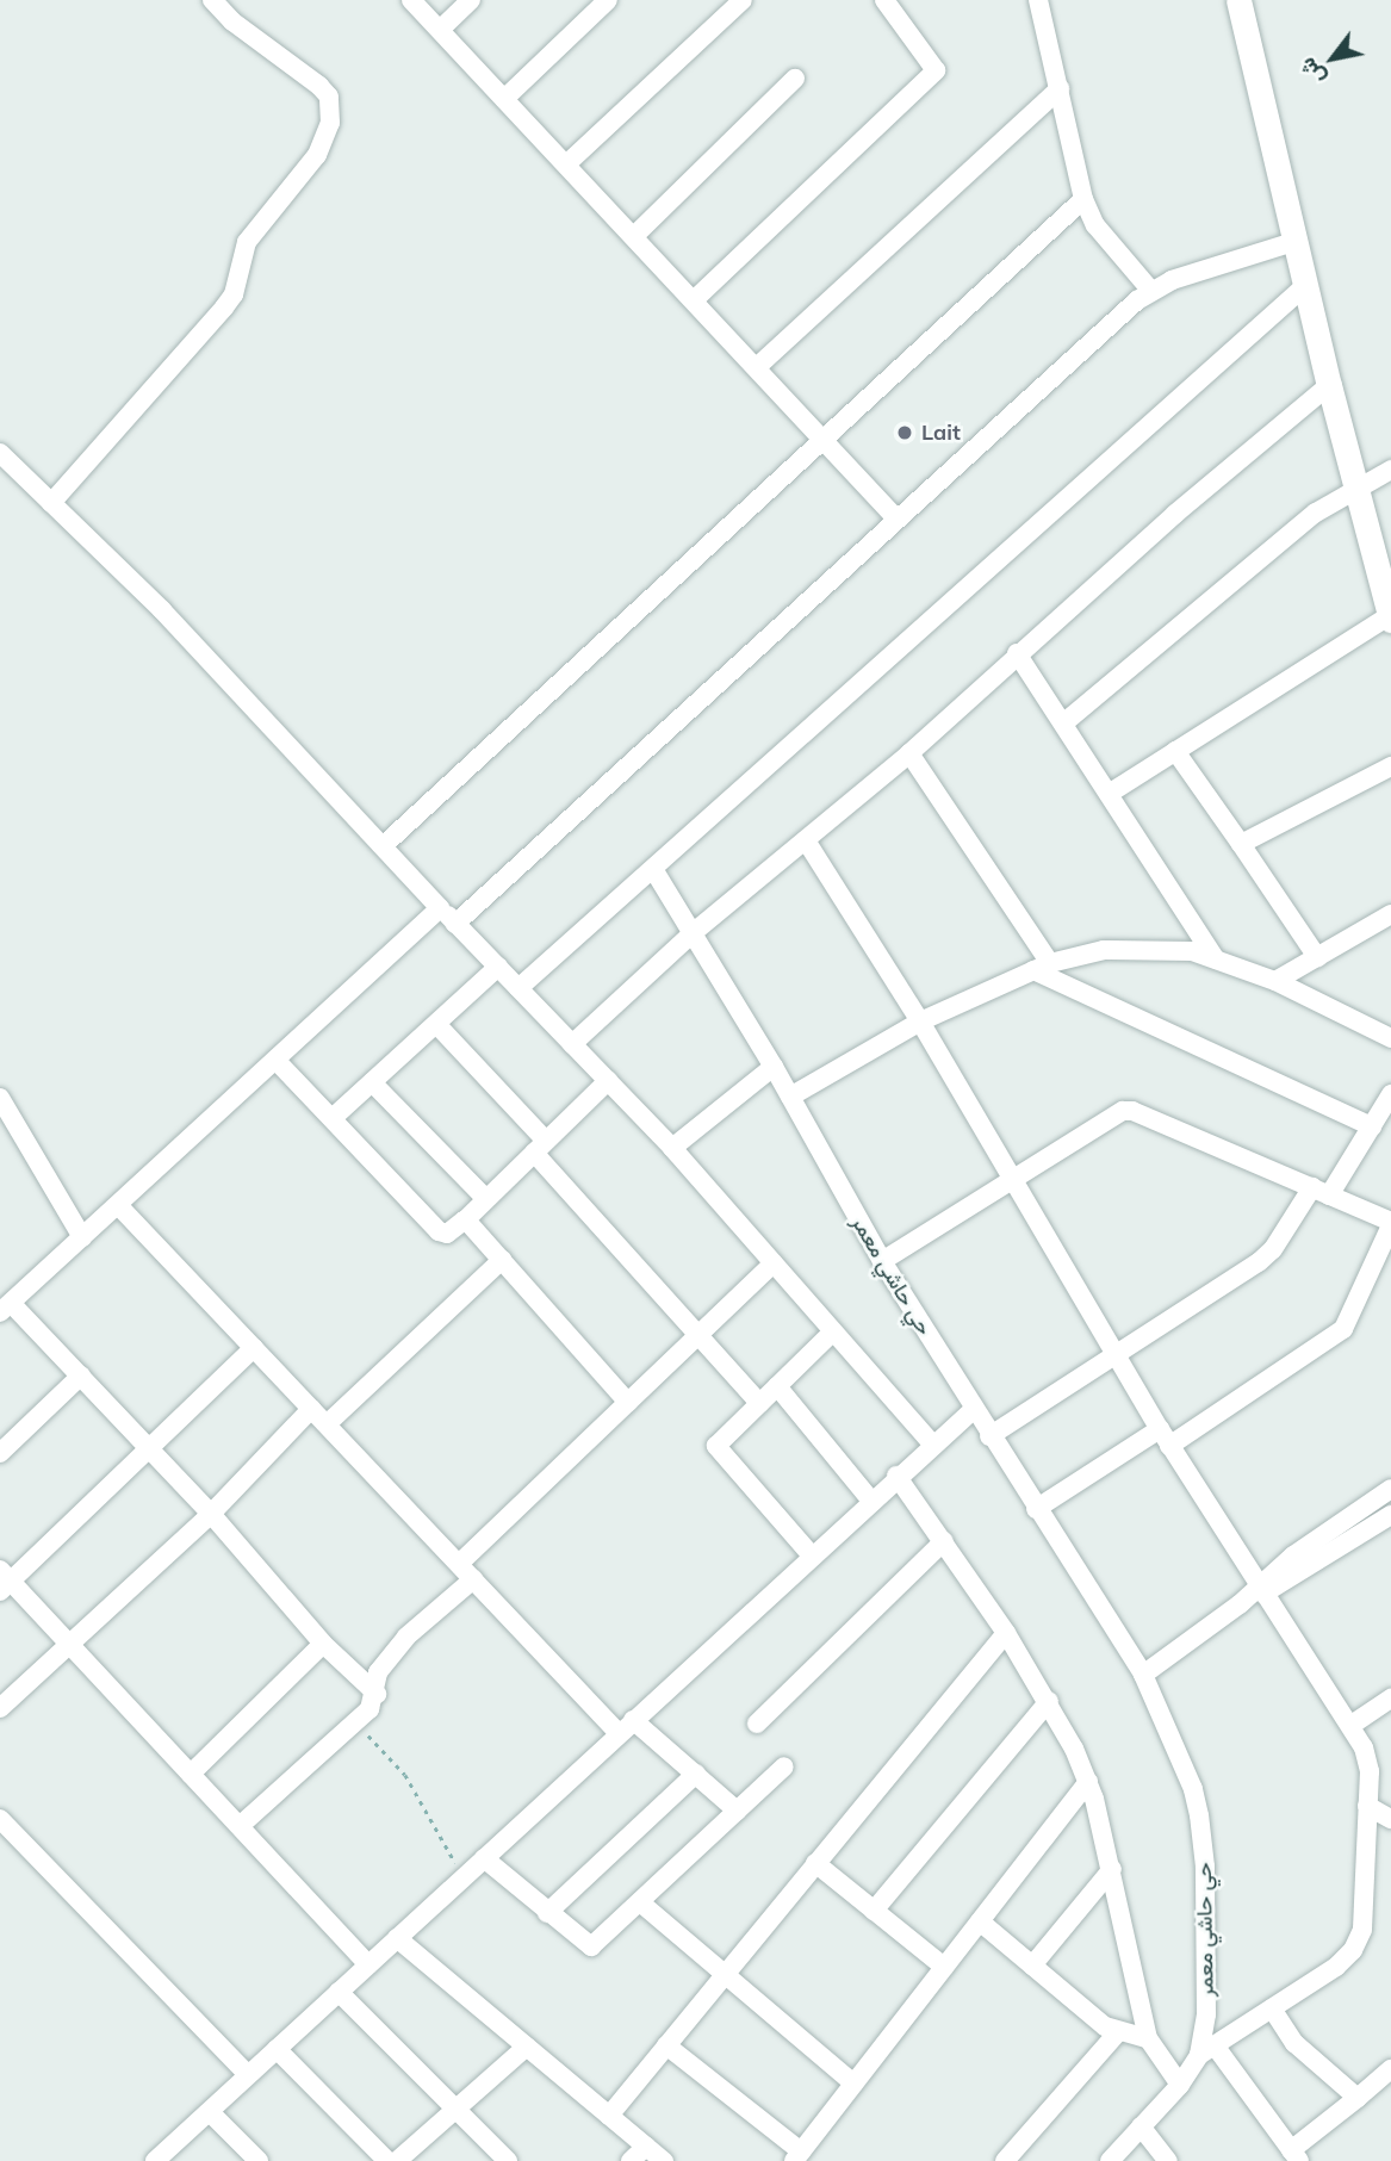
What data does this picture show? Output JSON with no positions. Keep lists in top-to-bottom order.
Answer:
{
  "streets": {
    "street": ["حي حاشي معمر"]
  },
  "places": ["Lait"],
  "north": "bottom left"
}
